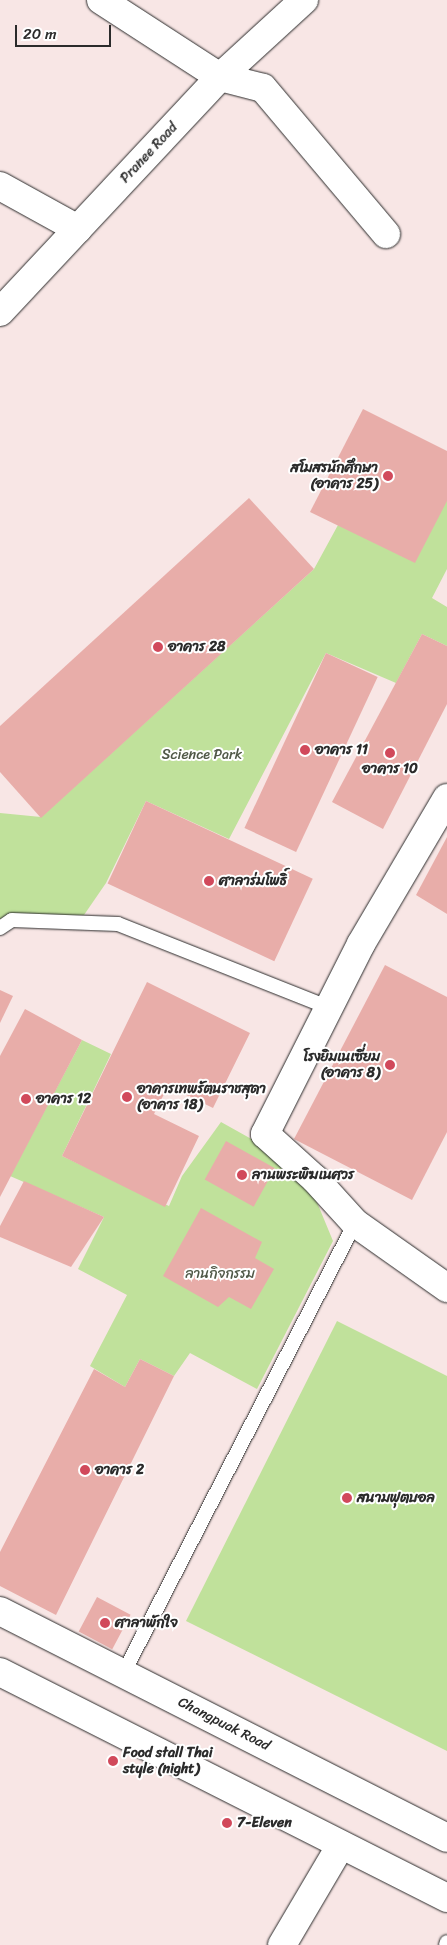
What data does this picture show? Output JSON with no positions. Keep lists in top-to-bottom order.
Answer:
{
  "streets": {
    "street": ["Pranee Road", "Changpuak Road"]
  },
  "parks": ["Science Park", "ลานกิจกรรม"],
  "places": [
    "สโมสรนักศึกษา (อาคาร 25)",
    "อาคาร 28",
    "อาคาร 11",
    "อาคาร 10",
    "ศาลาร่มโพธิ์",
    "โรงยิมเนเซี่ยม (อาคาร 8)",
    "อาคารเทพรัตนราชสุดา (อาคาร 18)",
    "อาคาร 12",
    "ลานพระพิฆเนศวร",
    "อาคาร 2",
    "สนามฟุตบอล",
    "ศาลาพักใจ",
    "Food stall Thai style (night)",
    "7-Eleven"
  ],
  "scale_bar": "20 m"
}
